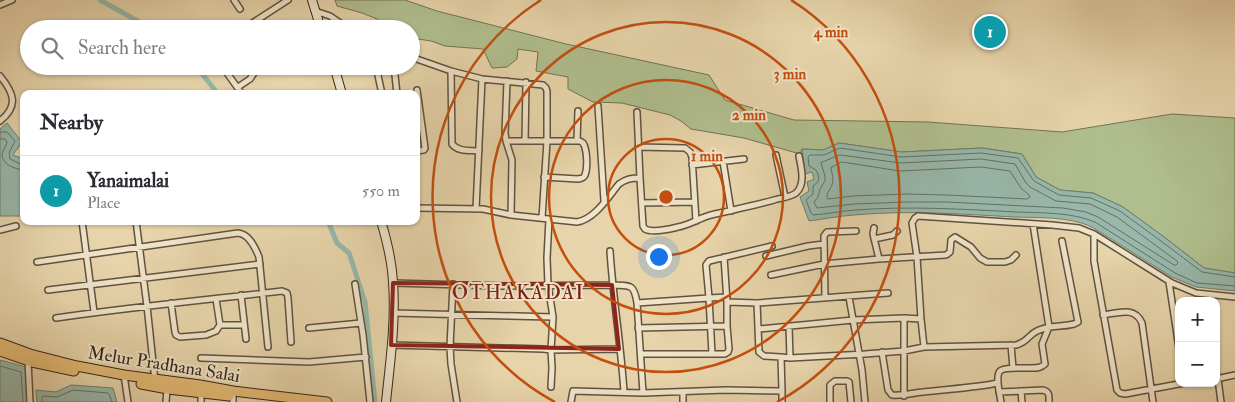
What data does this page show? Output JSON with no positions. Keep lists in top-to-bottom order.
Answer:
{
  "streets": {
    "main road": ["Melur Pradhana Salai"]
  },
  "districts": ["OTHAKADAI"],
  "page": {
    "pins": "1",
    "search": "Search here",
    "heading": "Nearby",
    "list": [
      {
        "mark": "1",
        "name": "Yanaimalai",
        "note": "Place",
        "value": "550 m"
      }
    ],
    "map_buttons": ["+", "−"]
  },
  "rings": [
    "4 min",
    "3 min",
    "2 min",
    "1 min"
  ]
}
